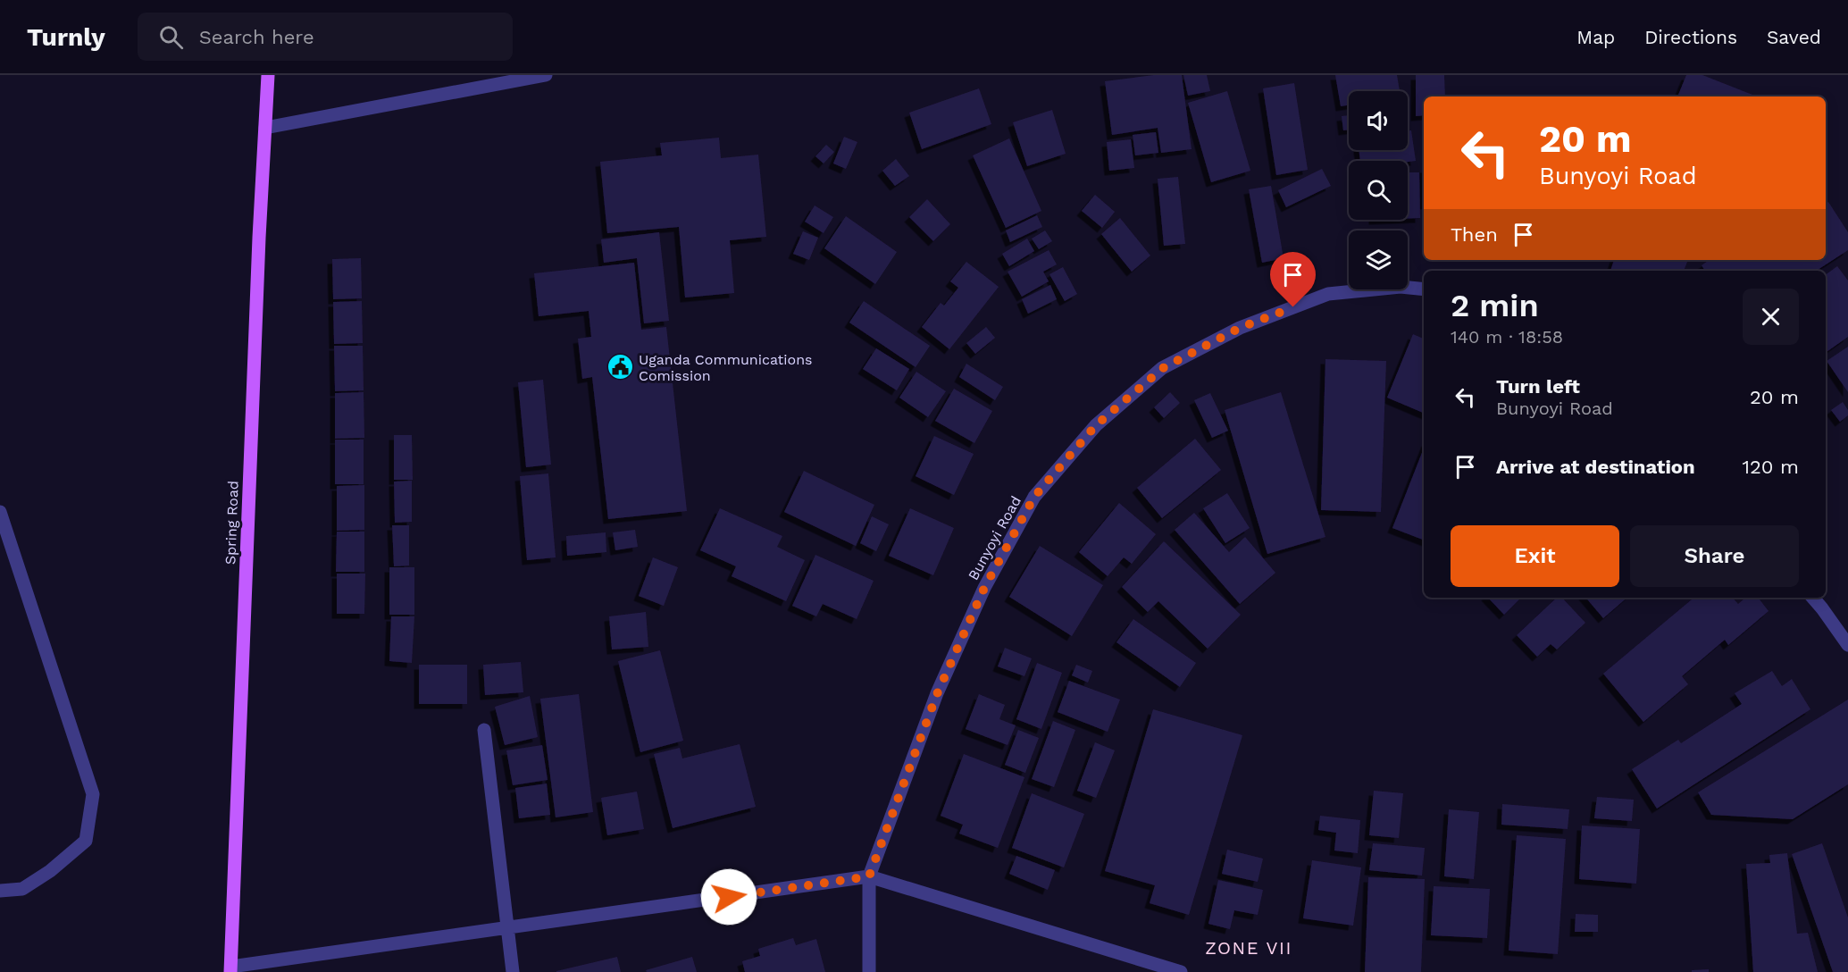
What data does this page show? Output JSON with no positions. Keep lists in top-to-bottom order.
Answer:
{
  "streets": {
    "main road": ["Spring Road"],
    "street": ["Bunyoyi Road"]
  },
  "districts": ["ZONE VII"],
  "places": {
    "public building": ["Uganda Communications Comission"]
  },
  "page": {
    "header": "Turnly",
    "search": "Search here",
    "nav": ["Map", "Directions", "Saved"],
    "turn": ["20 m", "Bunyoyi Road"],
    "then": "Then",
    "heading": ["2 min", "140 m · 18:58"],
    "list": [
      {
        "name": "Turn left",
        "note": "Bunyoyi Road",
        "value": "20 m"
      },
      {
        "name": "Arrive at destination",
        "value": "120 m"
      }
    ],
    "buttons": ["Exit", "Share"]
  }
}
